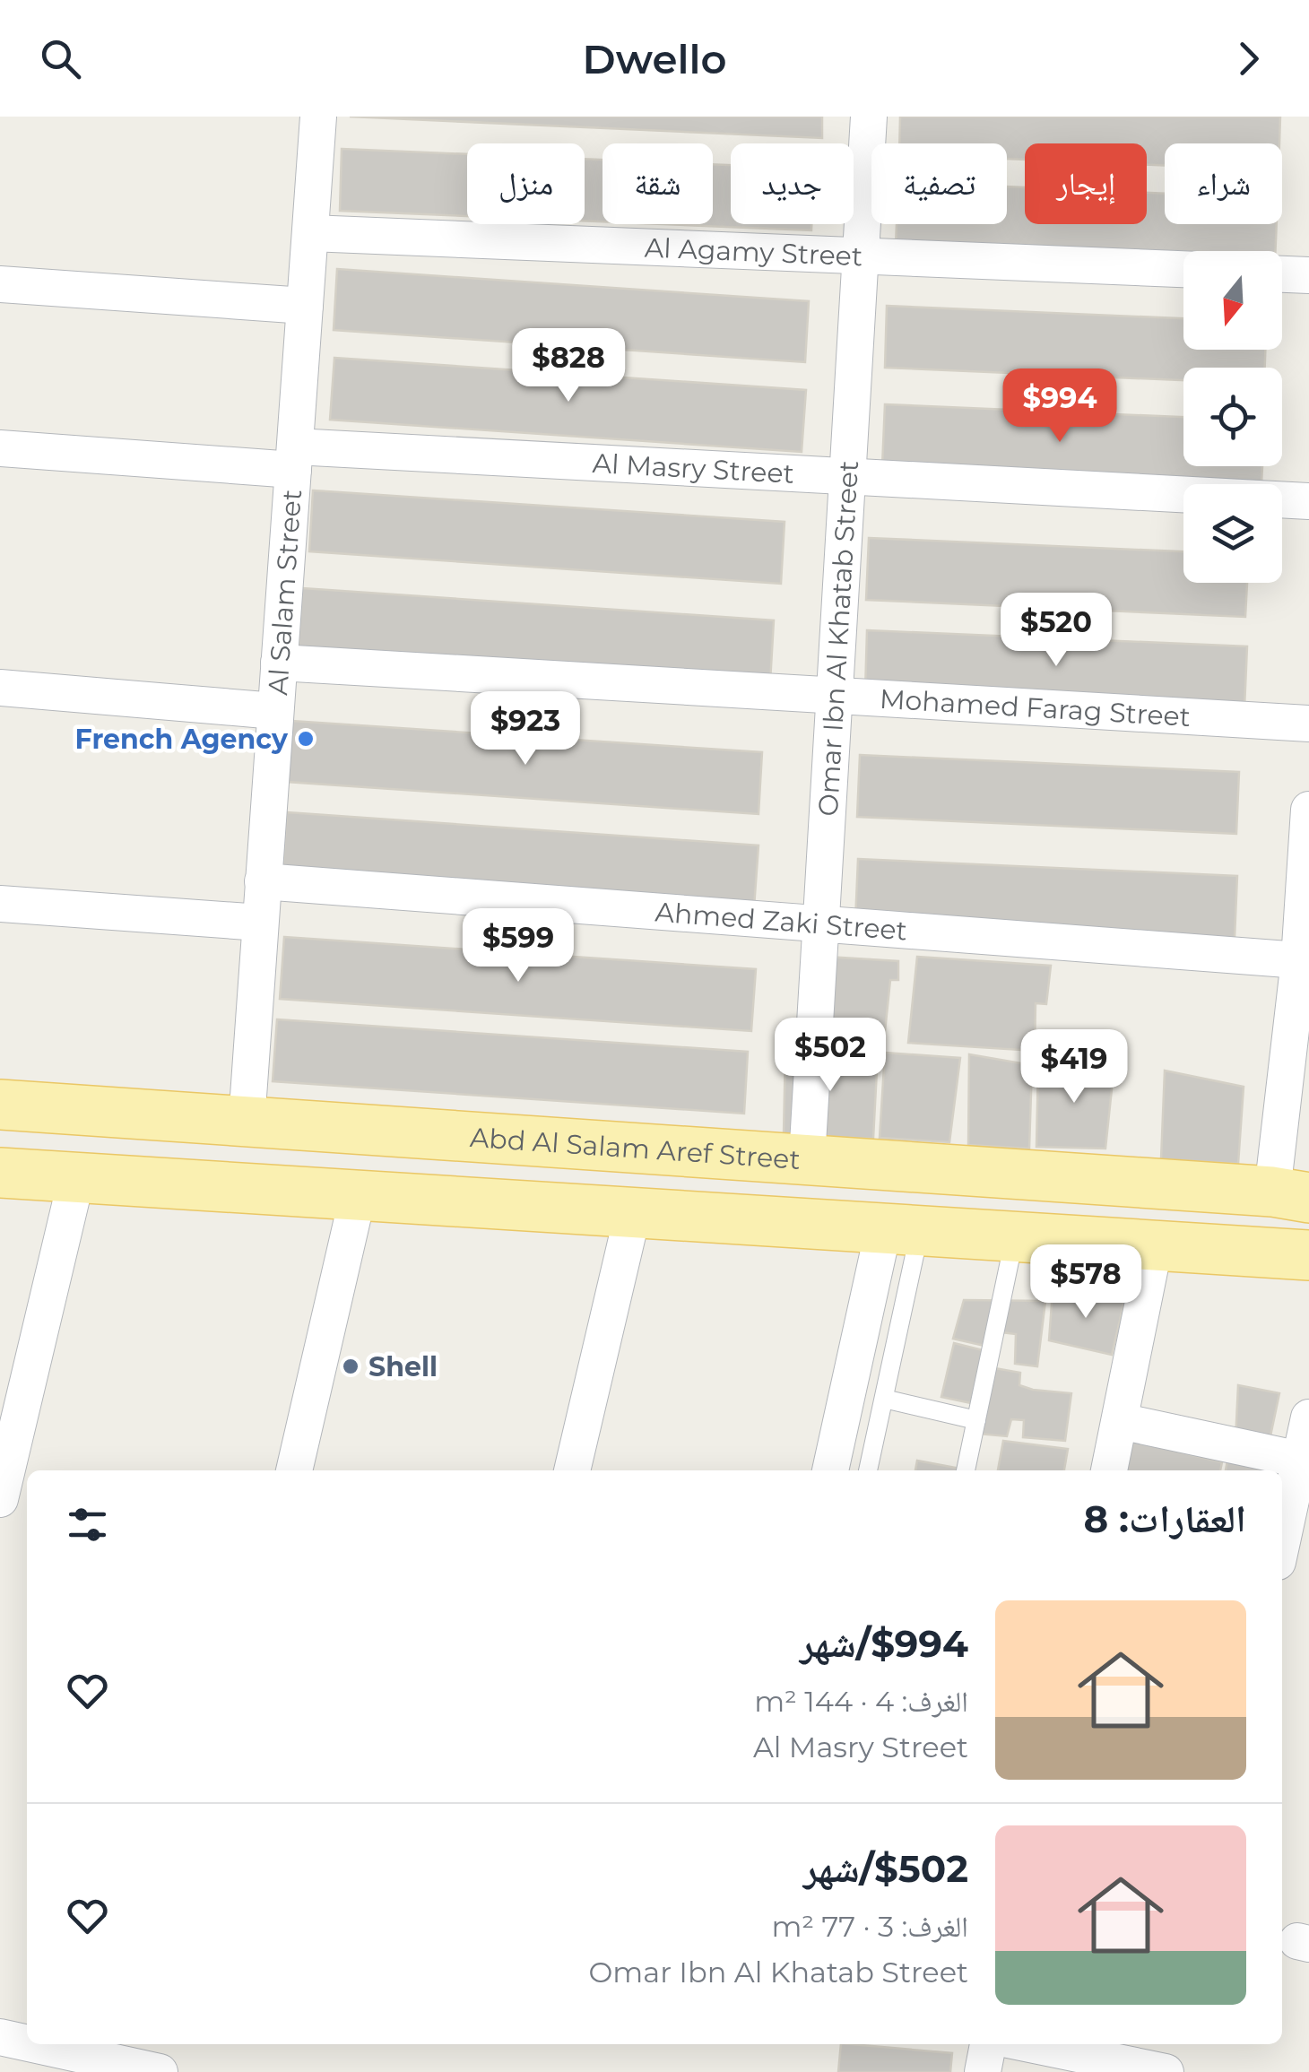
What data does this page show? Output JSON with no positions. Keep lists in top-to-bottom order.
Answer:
{
  "streets": {
    "main road": ["Abd Al Salam Aref Street"],
    "street": [
      "Al Agamy Street",
      "Al Masry Street",
      "Al Salam Street",
      "Omar Ibn Al Khatab Street",
      "Mohamed Farag Street",
      "Ahmed Zaki Street"
    ]
  },
  "crossings": [
    ["Al Agamy Street", "Al Salam Street"],
    ["Al Agamy Street", "Omar Ibn Al Khatab Street"],
    ["Al Masry Street", "Al Salam Street"],
    ["Al Masry Street", "Omar Ibn Al Khatab Street"],
    ["Al Salam Street", "Mohamed Farag Street"],
    ["Al Salam Street", "Ahmed Zaki Street"],
    ["Al Salam Street", "Abd Al Salam Aref Street"],
    ["Omar Ibn Al Khatab Street", "Mohamed Farag Street"],
    ["Omar Ibn Al Khatab Street", "Ahmed Zaki Street"],
    ["Omar Ibn Al Khatab Street", "Abd Al Salam Aref Street"]
  ],
  "places": ["French Agency", "Shell"],
  "north": "bottom",
  "page": {
    "header": "Dwello",
    "chip": [
      "شراء",
      "إيجار",
      "تصفية",
      "جديد",
      "شقة",
      "منزل"
    ],
    "price": [
      "$828",
      "$994",
      "$520",
      "$923",
      "$599",
      "$502",
      "$419",
      "$578"
    ],
    "heading": "العقارات: 8",
    "list": [
      {
        "name": "$994/شهر",
        "note": "الغرف: 4 · 144 m² · Al Masry Street"
      },
      {
        "name": "$502/شهر",
        "note": "الغرف: 3 · 77 m² · Omar Ibn Al Khatab Street"
      }
    ]
  }
}
